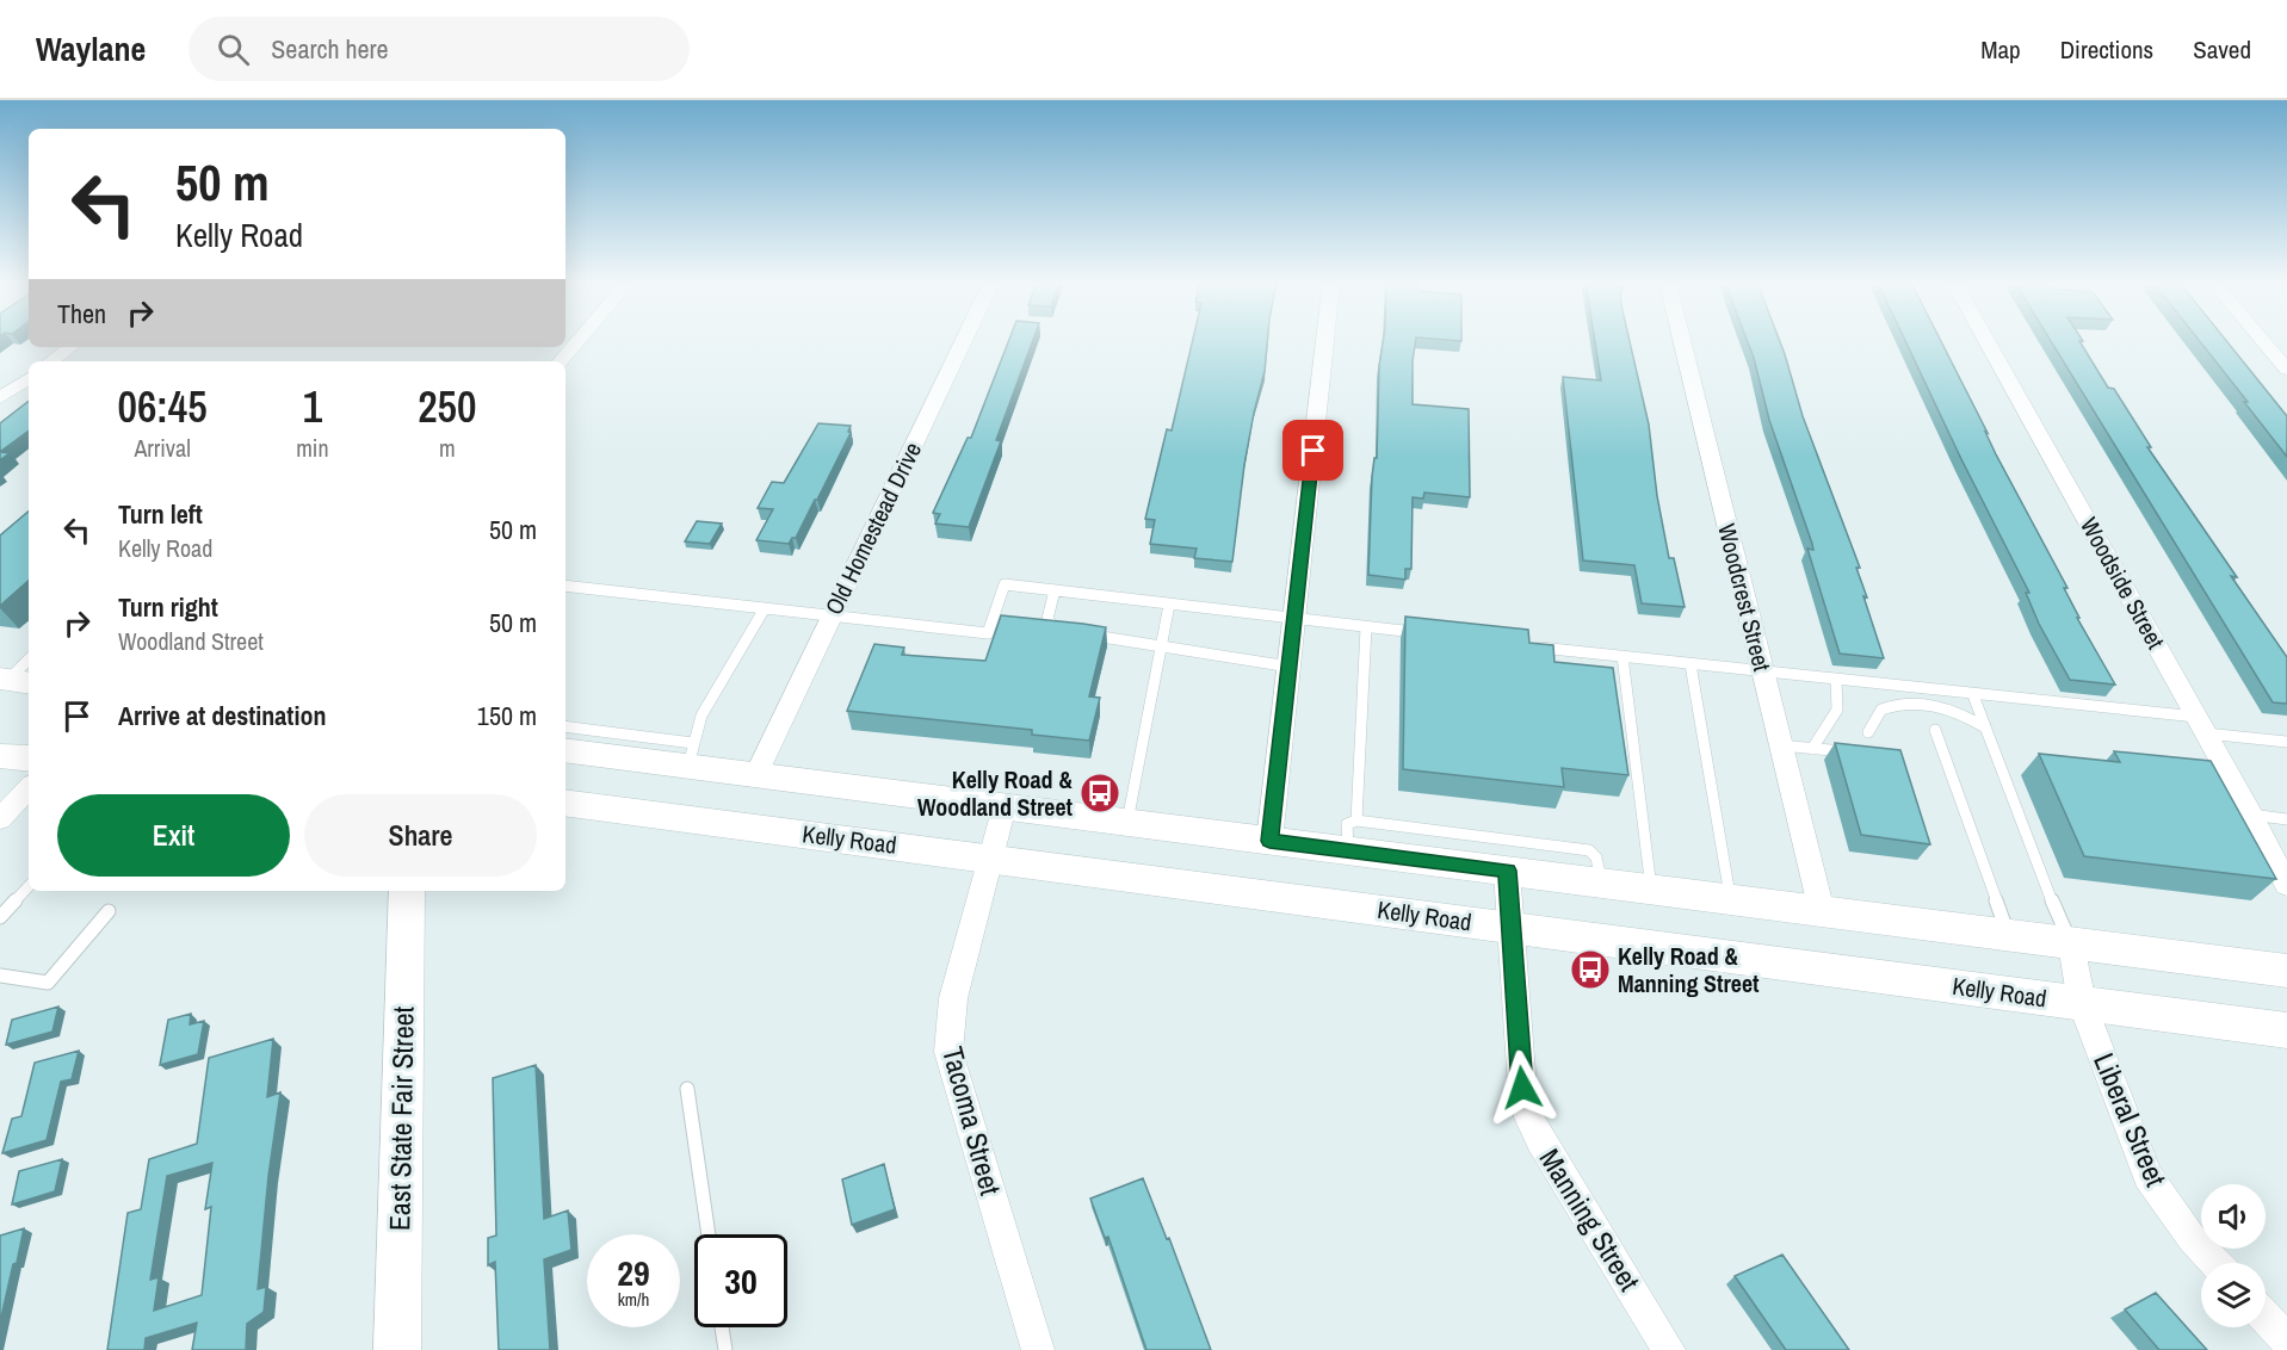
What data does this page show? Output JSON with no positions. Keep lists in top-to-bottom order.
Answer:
{
  "streets": {
    "street": [
      "Old Homestead Drive",
      "Woodside Street",
      "Woodcrest Street",
      "Kelly Road",
      "East State Fair Street",
      "Liberal Street",
      "Tacoma Street",
      "Manning Street"
    ]
  },
  "crossings": [
    ["Kelly Road", "Liberal Street"],
    ["Kelly Road", "Tacoma Street"],
    ["Kelly Road", "Manning Street"]
  ],
  "places": {
    "bus stop": ["Kelly Road & Woodland Street", "Kelly Road & Manning Street"]
  },
  "page": {
    "header": "Waylane",
    "search": "Search here",
    "nav": ["Map", "Directions", "Saved"],
    "turn": ["50 m", "Kelly Road"],
    "then": "Then",
    "eta": [
      "06:45",
      "Arrival",
      "1",
      "min",
      "250",
      "m"
    ],
    "list": [
      {
        "name": "Turn left",
        "note": "Kelly Road",
        "value": "50 m"
      },
      {
        "name": "Turn right",
        "note": "Woodland Street",
        "value": "50 m"
      },
      {
        "name": "Arrive at destination",
        "value": "150 m"
      }
    ],
    "buttons": ["Exit", "Share"],
    "speed": "29 km/h",
    "limit": "30"
  }
}
